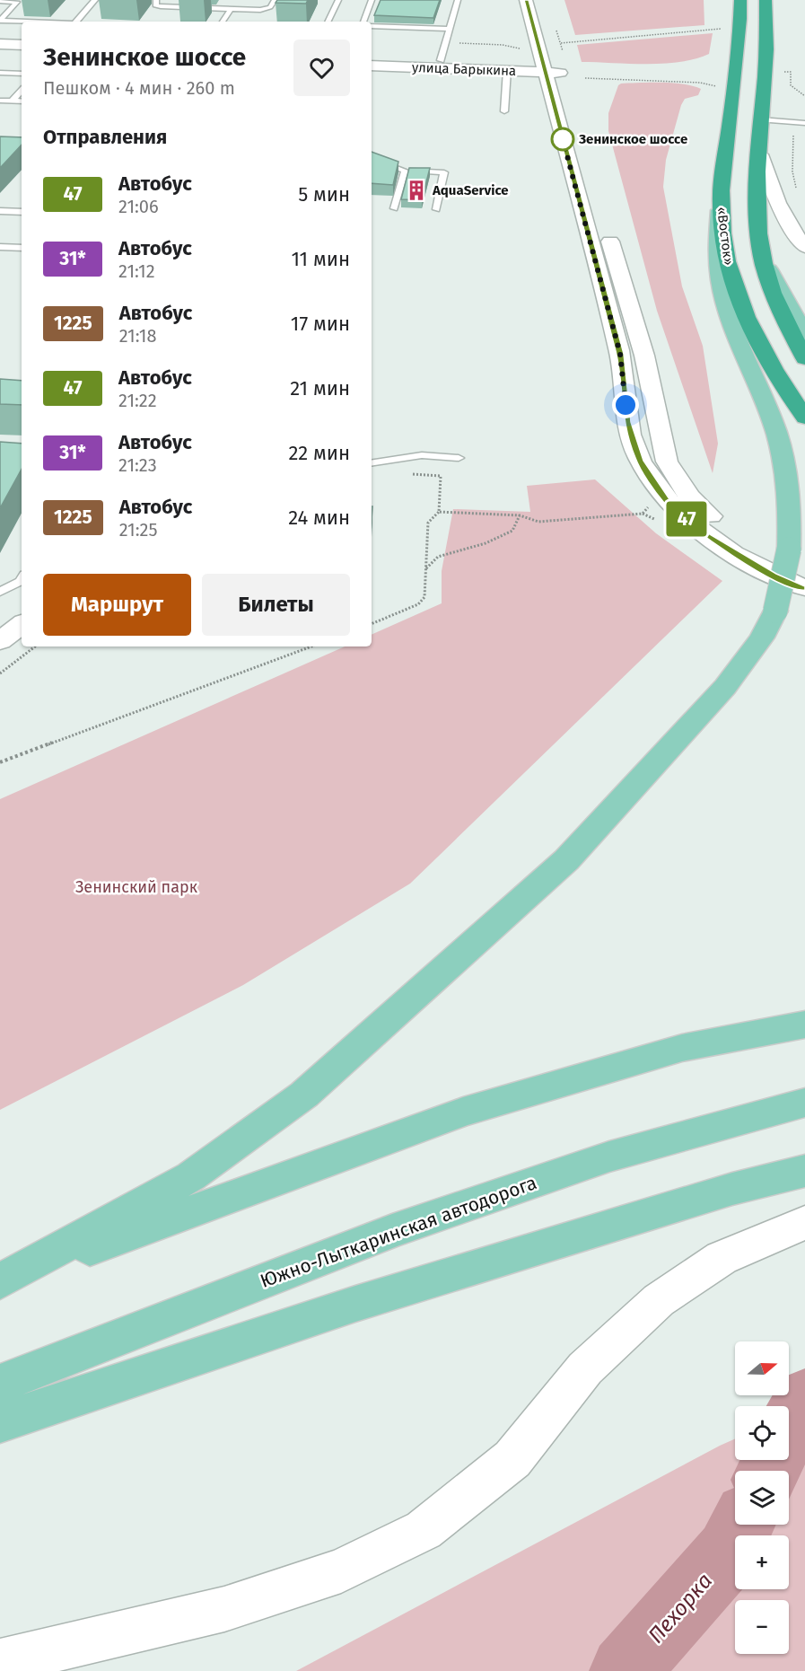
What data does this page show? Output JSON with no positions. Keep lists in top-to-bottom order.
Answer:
{
  "streets": {
    "highway": ["«Восток»"],
    "main road": ["улица Барыкина", "Южно-Лыткаринская автодорога"]
  },
  "water": ["Пехорка"],
  "parks": ["Зенинский парк"],
  "places": {
    "other": ["Зенинское шоссе"],
    "building": ["AquaService"]
  },
  "lines": ["bus line 47"],
  "north": "right",
  "page": {
    "on_map": "47",
    "heading": [
      ["Зенинское шоссе", "Пешком · 4 мин · 260 m"],
      "Отправления"
    ],
    "list": [
      {
        "mark": "47",
        "name": "Автобус",
        "note": "21:06",
        "value": "5 мин"
      },
      {
        "mark": "31*",
        "name": "Автобус",
        "note": "21:12",
        "value": "11 мин"
      },
      {
        "mark": "1225",
        "name": "Автобус",
        "note": "21:18",
        "value": "17 мин"
      },
      {
        "mark": "47",
        "name": "Автобус",
        "note": "21:22",
        "value": "21 мин"
      },
      {
        "mark": "31*",
        "name": "Автобус",
        "note": "21:23",
        "value": "22 мин"
      },
      {
        "mark": "1225",
        "name": "Автобус",
        "note": "21:25",
        "value": "24 мин"
      }
    ],
    "buttons": ["Маршрут", "Билеты"],
    "map_buttons": ["+", "−"]
  }
}
